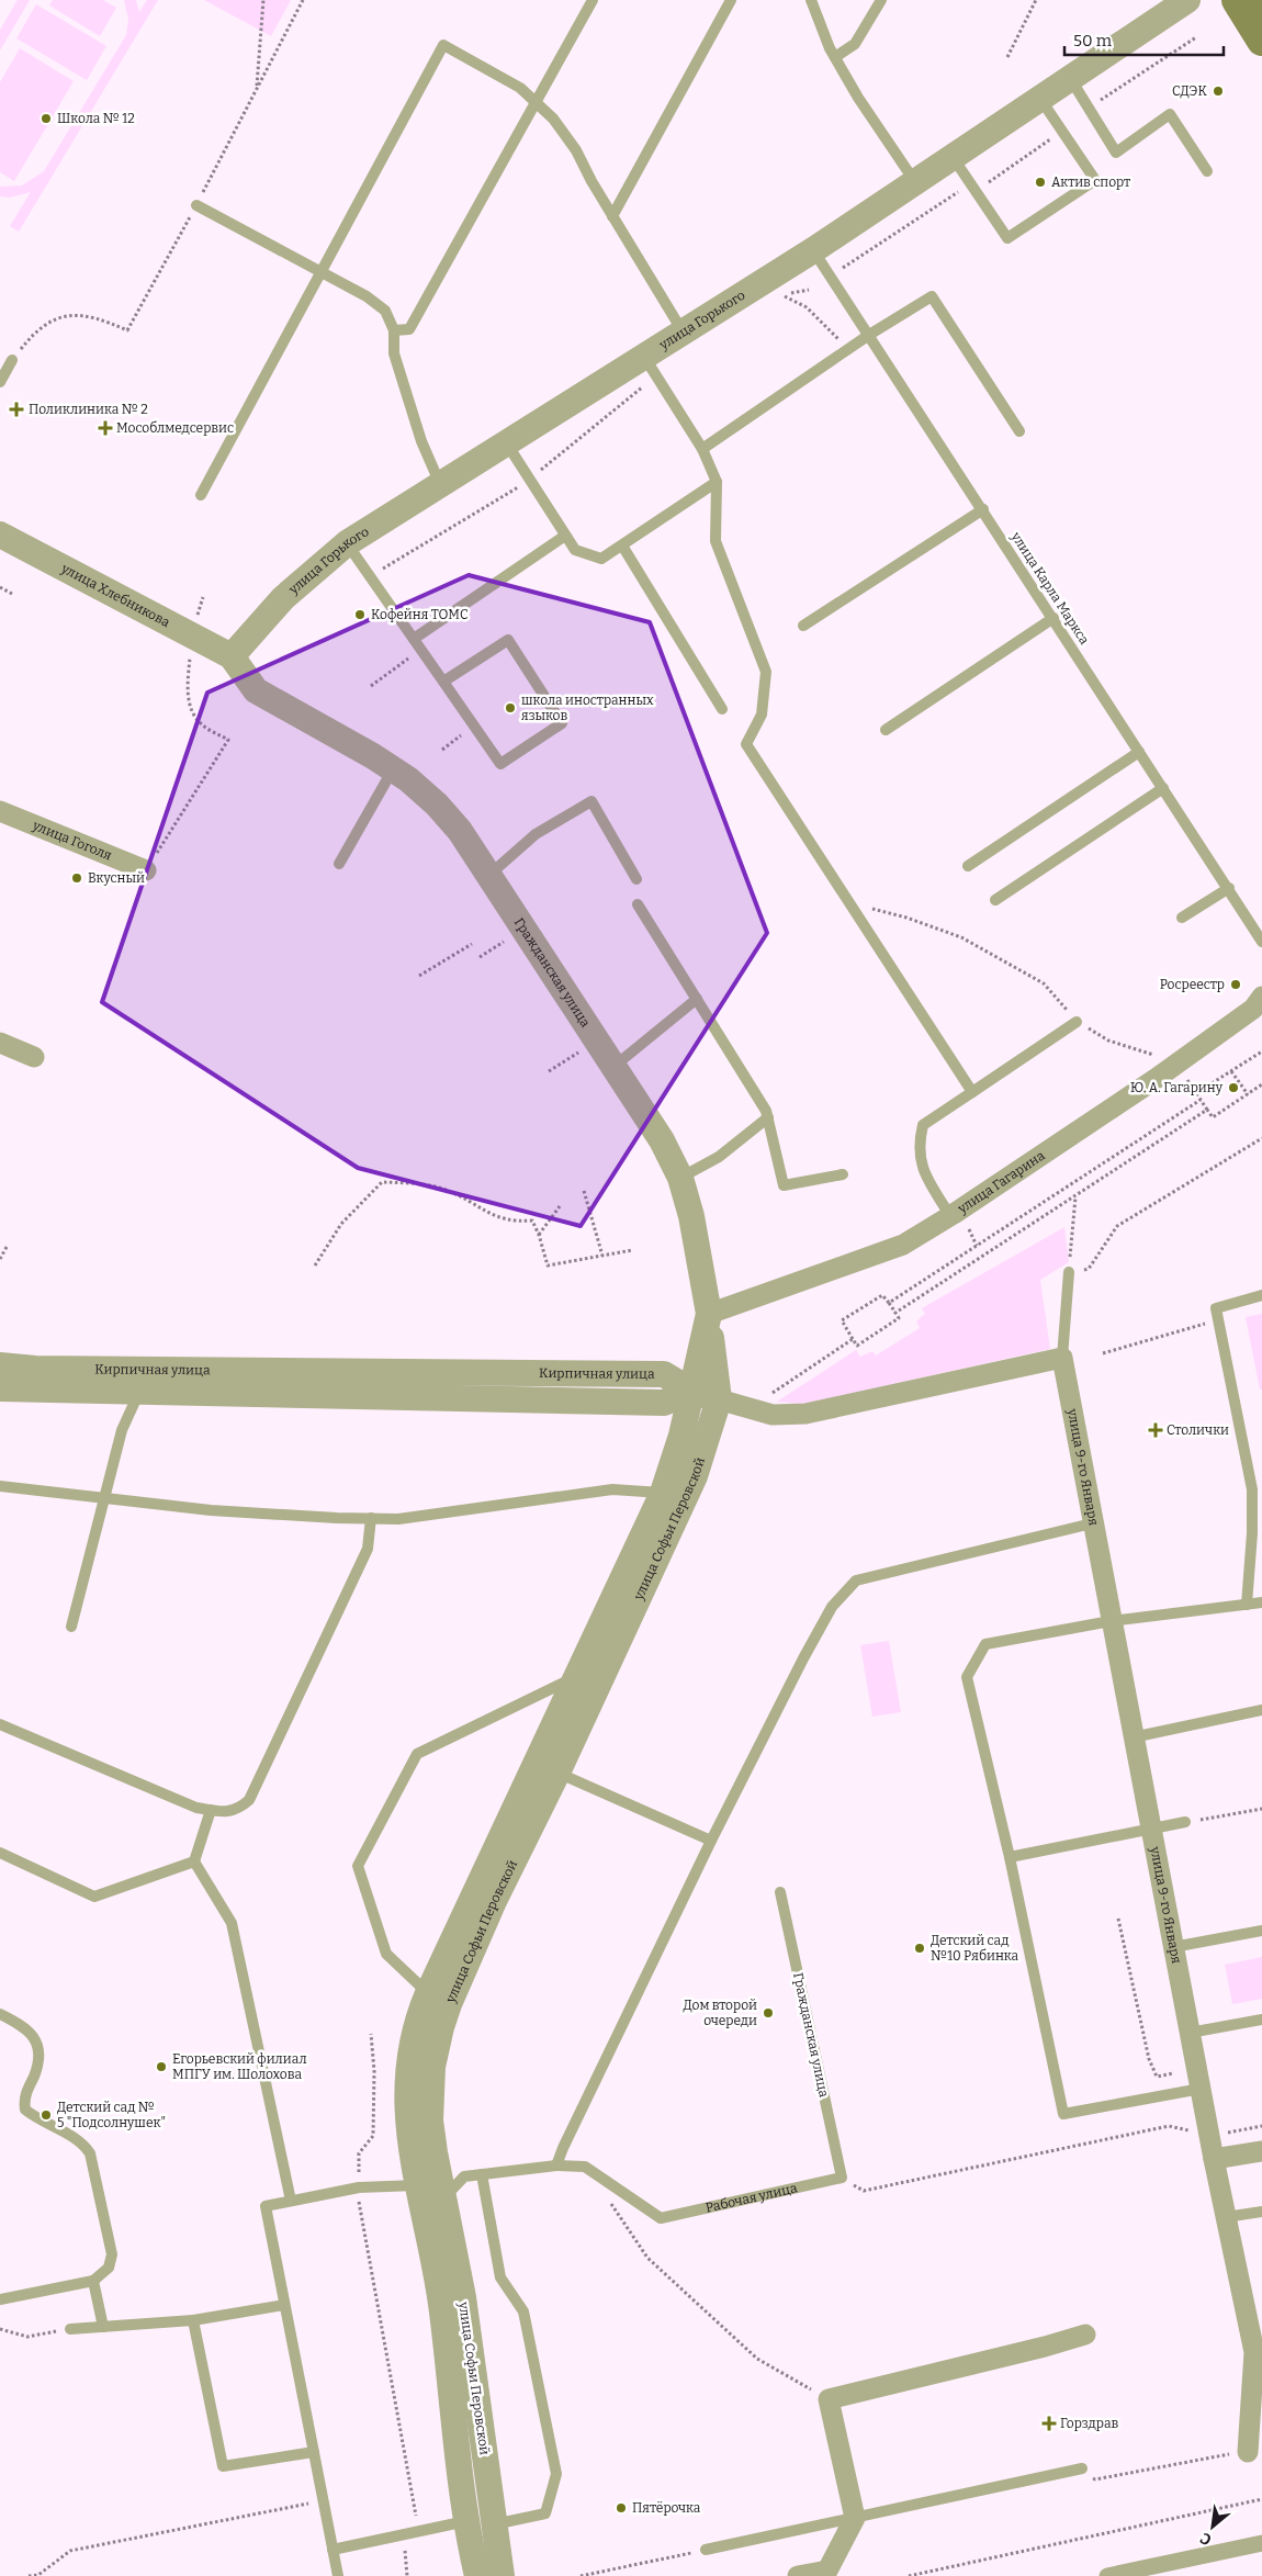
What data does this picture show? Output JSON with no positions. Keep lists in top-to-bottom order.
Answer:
{
  "streets": {
    "street": [
      "улица Горького",
      "улица Хлебникова",
      "улица Гоголя",
      "Гражданская улица",
      "улица Гагарина",
      "Кирпичная улица",
      "улица 9-го Января",
      "улица Софьи Перовской"
    ],
    "lane": ["улица Карла Маркса", "Рабочая улица"]
  },
  "crossings": [
    ["улица Горького", "улица Карла Маркса"],
    ["улица Горького", "улица Хлебникова"],
    ["улица Горького", "Гражданская улица"],
    ["улица Хлебникова", "Гражданская улица"],
    ["Гражданская улица", "улица Гагарина"],
    ["Гражданская улица", "Кирпичная улица"],
    ["Гражданская улица", "улица Софьи Перовской"],
    ["Гражданская улица", "Рабочая улица"],
    ["улица Гагарина", "улица Софьи Перовской"],
    ["Кирпичная улица", "улица Софьи Перовской"]
  ],
  "places": {
    "other": [
      "СДЭК",
      "Школа № 12",
      "Актив спорт",
      "Кофейня ТОМС",
      "школа иностранных языков",
      "Вкусный",
      "Росреестр",
      "Ю. А. Гагарину",
      "Детский сад №10 Рябинка",
      "Дом второй очереди",
      "Егорьевский филиал МПГУ им. Шолохова",
      "Детский сад № 5 \"Подсолнушек\"",
      "Пятёрочка"
    ],
    "health": [
      "Поликлиника № 2",
      "Мособлмедсервис",
      "Столички",
      "Горздрав"
    ]
  },
  "scale_bar": "50 m",
  "north": "bottom left"
}
